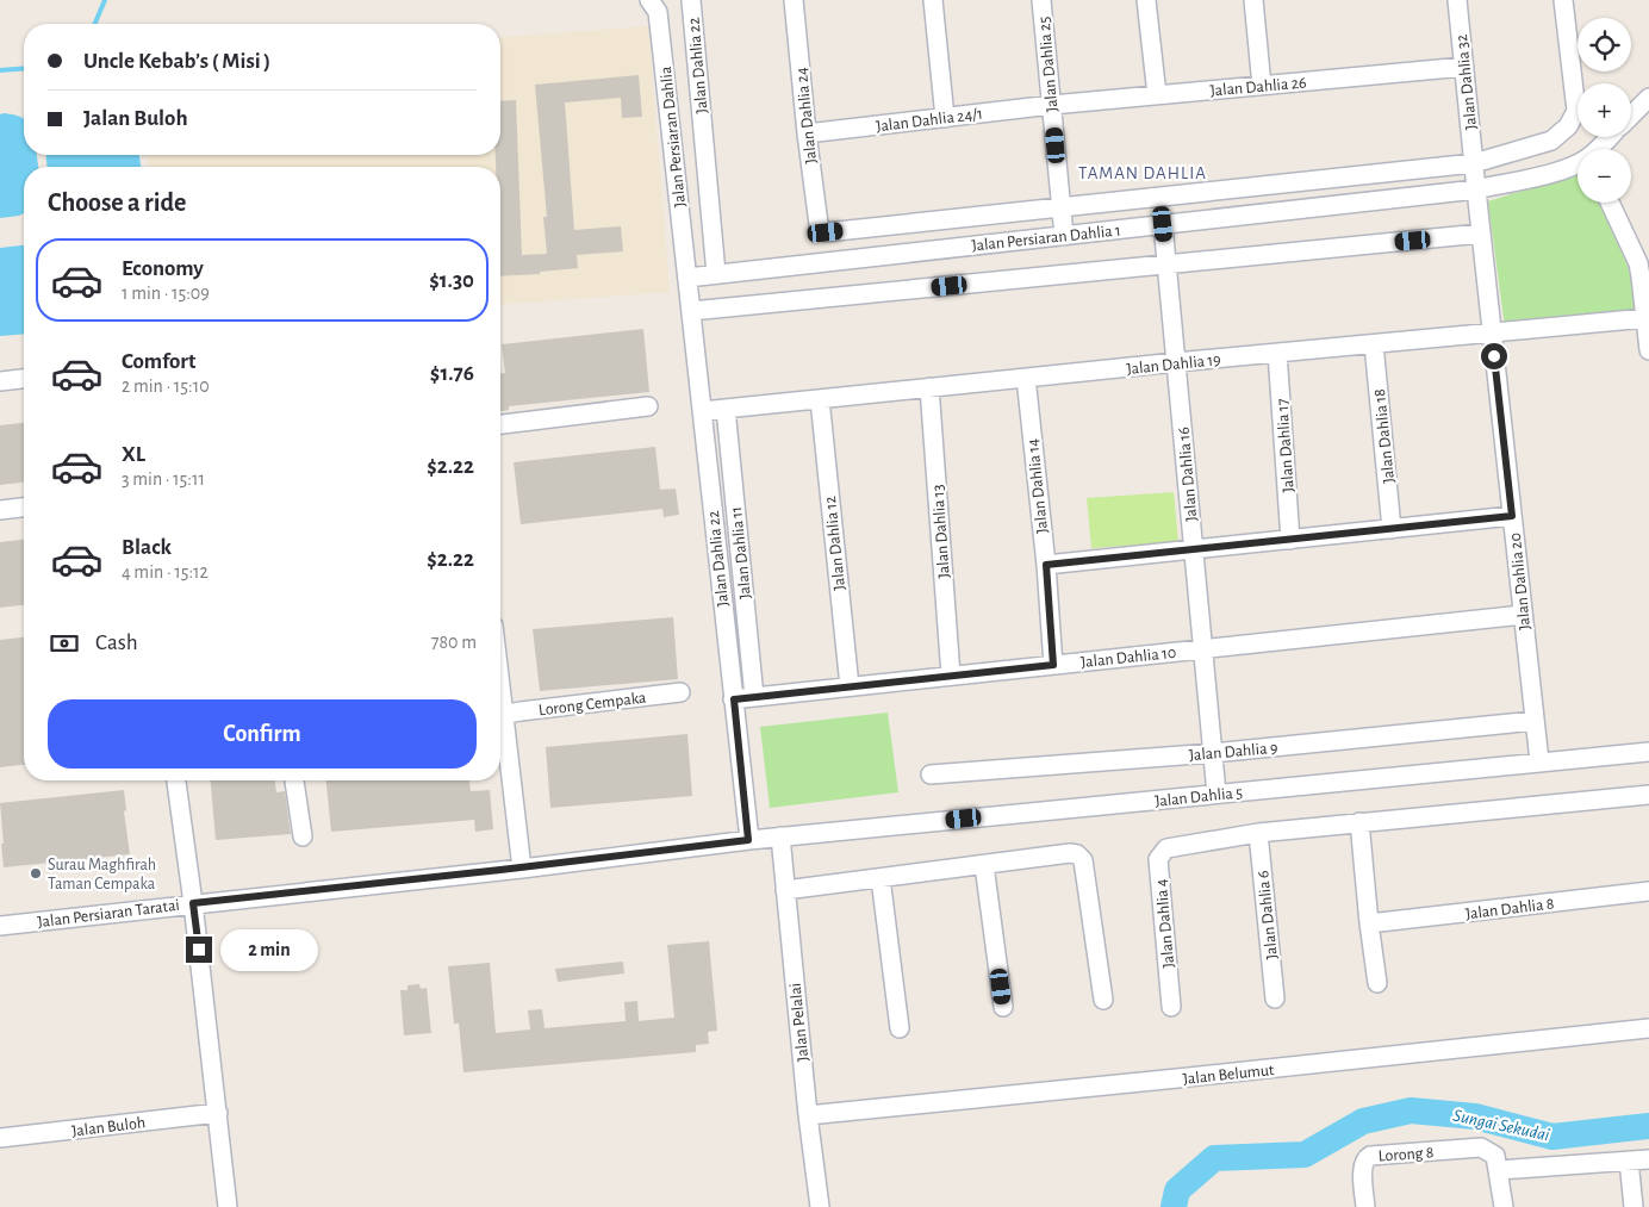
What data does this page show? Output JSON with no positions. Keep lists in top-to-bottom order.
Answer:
{
  "streets": {
    "street": [
      "Jalan Dahlia 25",
      "Jalan Dahlia 22",
      "Jalan Dahlia 32",
      "Jalan Dahlia 26",
      "Jalan Dahlia 24",
      "Jalan Dahlia 24/1",
      "Jalan Persiaran Dahlia",
      "Jalan Persiaran Dahlia 1",
      "Jalan Dahlia 19",
      "Jalan Dahlia 18",
      "Jalan Dahlia 17",
      "Jalan Dahlia 16",
      "Jalan Dahlia 14",
      "Jalan Dahlia 13",
      "Jalan Dahlia 12",
      "Jalan Dahlia 11",
      "Jalan Dahlia 20",
      "Jalan Dahlia 10",
      "Lorong Cempaka",
      "Jalan Dahlia 9",
      "Jalan Dahlia 5",
      "Jalan Dahlia 8",
      "Jalan Persiaran Taratai",
      "Jalan Dahlia 6",
      "Jalan Dahlia 4",
      "Jalan Pelalai",
      "Jalan Belumut",
      "Jalan Buloh",
      "Lorong 8"
    ]
  },
  "crossings": [
    ["Jalan Dahlia 25", "Jalan Dahlia 26"],
    ["Jalan Dahlia 25", "Jalan Dahlia 24"],
    ["Jalan Dahlia 25", "Jalan Dahlia 24/1"],
    ["Jalan Dahlia 25", "Jalan Persiaran Dahlia 1"],
    ["Jalan Dahlia 22", "Jalan Persiaran Dahlia"],
    ["Jalan Dahlia 22", "Jalan Persiaran Dahlia 1"],
    ["Jalan Dahlia 22", "Jalan Dahlia 19"],
    ["Jalan Dahlia 22", "Jalan Dahlia 10"],
    ["Jalan Dahlia 22", "Jalan Dahlia 5"],
    ["Jalan Dahlia 22", "Jalan Persiaran Taratai"],
    ["Jalan Dahlia 32", "Jalan Dahlia 26"],
    ["Jalan Dahlia 32", "Jalan Persiaran Dahlia 1"],
    ["Jalan Dahlia 32", "Jalan Dahlia 20"],
    ["Jalan Dahlia 26", "Jalan Dahlia 24/1"],
    ["Jalan Dahlia 24", "Jalan Dahlia 24/1"],
    ["Jalan Persiaran Dahlia", "Jalan Persiaran Dahlia 1"],
    ["Jalan Persiaran Dahlia 1", "Jalan Dahlia 16"],
    ["Jalan Persiaran Dahlia 1", "Jalan Dahlia 20"],
    ["Jalan Dahlia 19", "Jalan Dahlia 18"],
    ["Jalan Dahlia 19", "Jalan Dahlia 17"],
    ["Jalan Dahlia 19", "Jalan Dahlia 16"],
    ["Jalan Dahlia 19", "Jalan Dahlia 14"],
    ["Jalan Dahlia 19", "Jalan Dahlia 13"],
    ["Jalan Dahlia 19", "Jalan Dahlia 12"],
    ["Jalan Dahlia 19", "Jalan Dahlia 11"],
    ["Jalan Dahlia 19", "Jalan Dahlia 20"],
    ["Jalan Dahlia 16", "Jalan Dahlia 10"],
    ["Jalan Dahlia 16", "Jalan Dahlia 9"],
    ["Jalan Dahlia 16", "Jalan Dahlia 5"],
    ["Jalan Dahlia 14", "Jalan Dahlia 10"],
    ["Jalan Dahlia 13", "Jalan Dahlia 10"],
    ["Jalan Dahlia 12", "Jalan Dahlia 10"],
    ["Jalan Dahlia 11", "Jalan Dahlia 10"],
    ["Jalan Dahlia 20", "Jalan Dahlia 10"],
    ["Jalan Dahlia 20", "Jalan Dahlia 9"],
    ["Jalan Dahlia 20", "Jalan Dahlia 5"],
    ["Jalan Dahlia 5", "Jalan Persiaran Taratai"],
    ["Jalan Dahlia 5", "Jalan Pelalai"],
    ["Jalan Dahlia 6", "Jalan Dahlia 4"],
    ["Jalan Pelalai", "Jalan Belumut"]
  ],
  "districts": ["TAMAN DAHLIA"],
  "water": ["Sungai Sekudai"],
  "places": ["Surau Maghfirah Taman Cempaka"],
  "page": {
    "map_buttons": ["+", "−"],
    "banner": ["Uncle Kebab’s ( Misi )", "Jalan Buloh"],
    "heading": "Choose a ride",
    "list": [
      {
        "name": "Economy",
        "note": "1 min · 15:09",
        "value": "$1.30"
      },
      {
        "name": "Comfort",
        "note": "2 min · 15:10",
        "value": "$1.76"
      },
      {
        "name": "XL",
        "note": "3 min · 15:11",
        "value": "$2.22"
      },
      {
        "name": "Black",
        "note": "4 min · 15:12",
        "value": "$2.22"
      }
    ],
    "pay": ["Cash", "780 m"],
    "buttons": "Confirm",
    "bubble": "2 min"
  }
}
